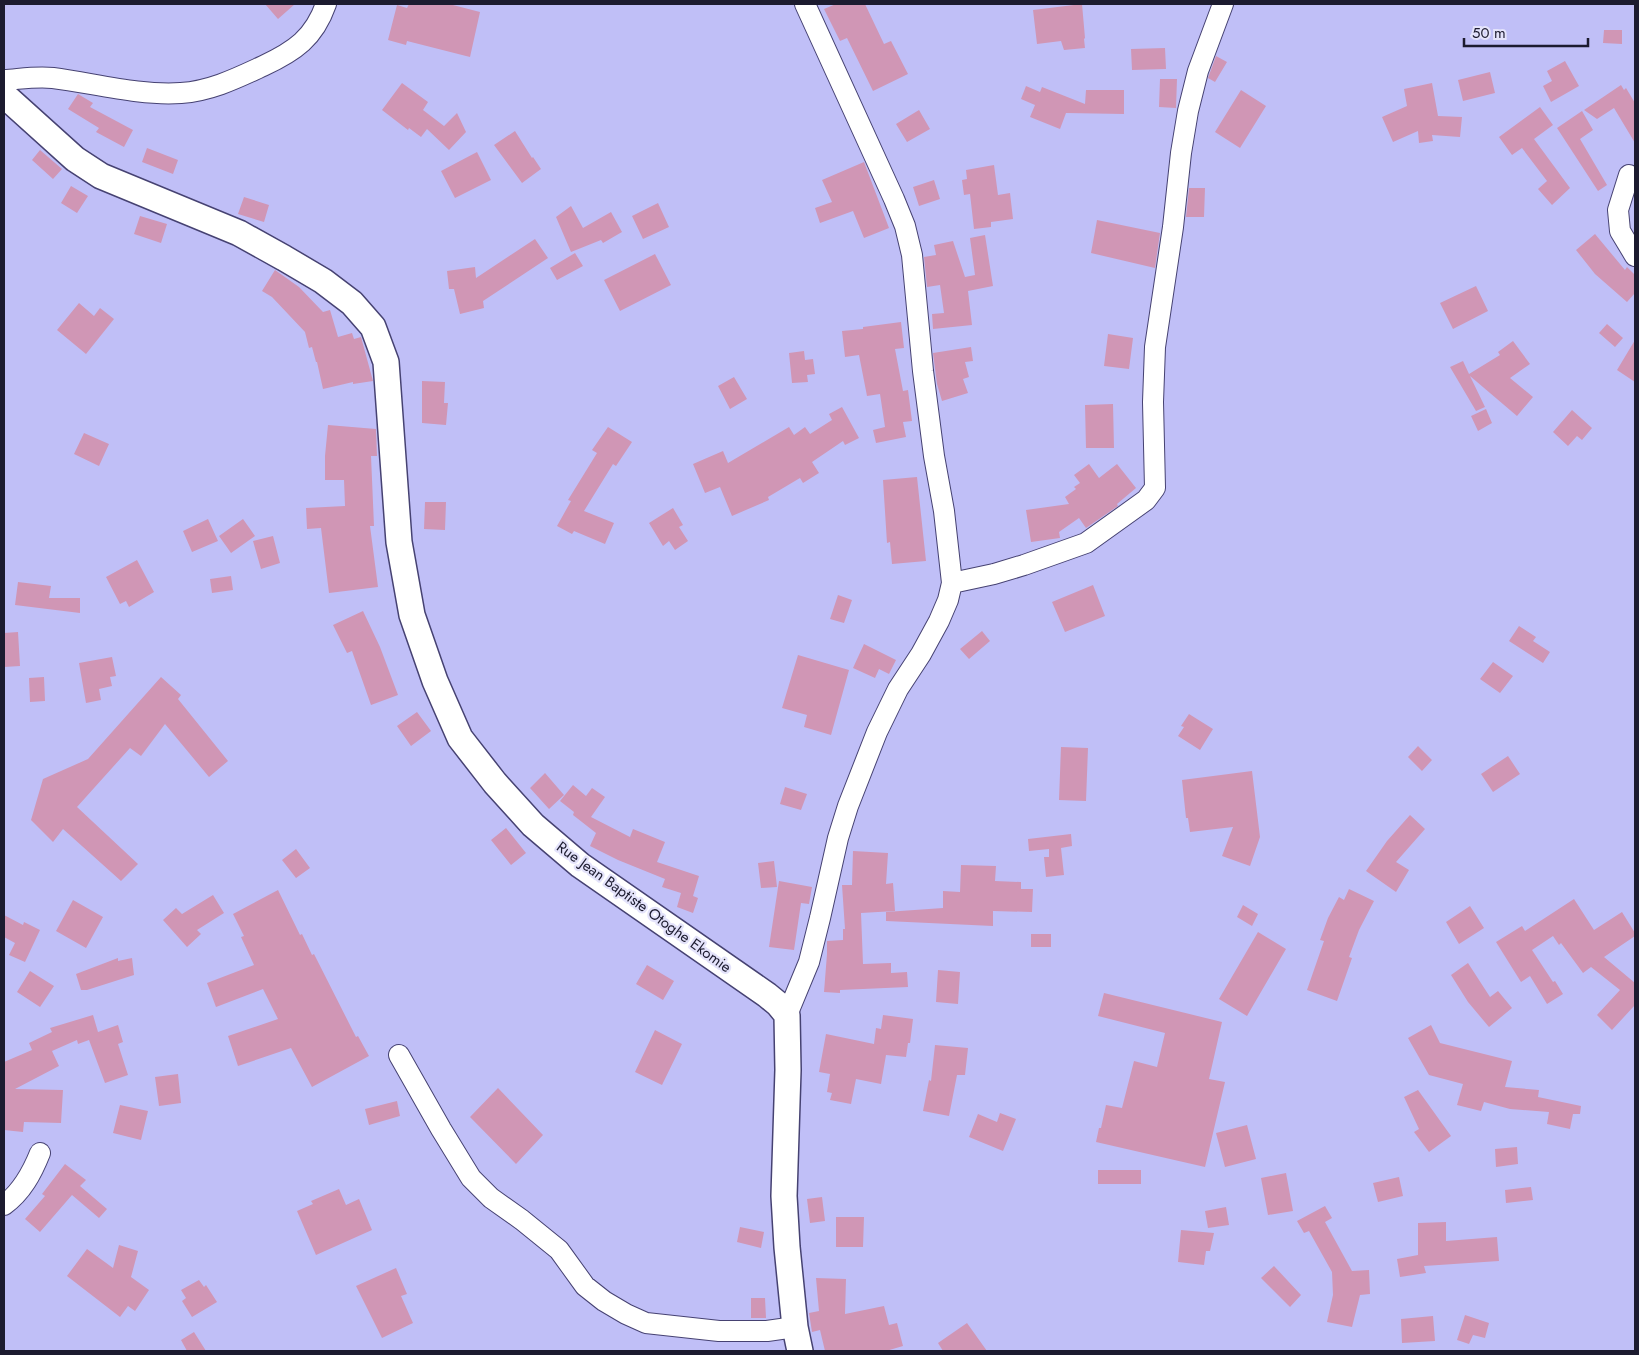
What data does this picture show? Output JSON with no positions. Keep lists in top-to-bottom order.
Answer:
{
  "streets": {
    "street": ["Rue Jean Baptiste Otoghe Ekomie"]
  },
  "scale_bar": "50 m"
}
